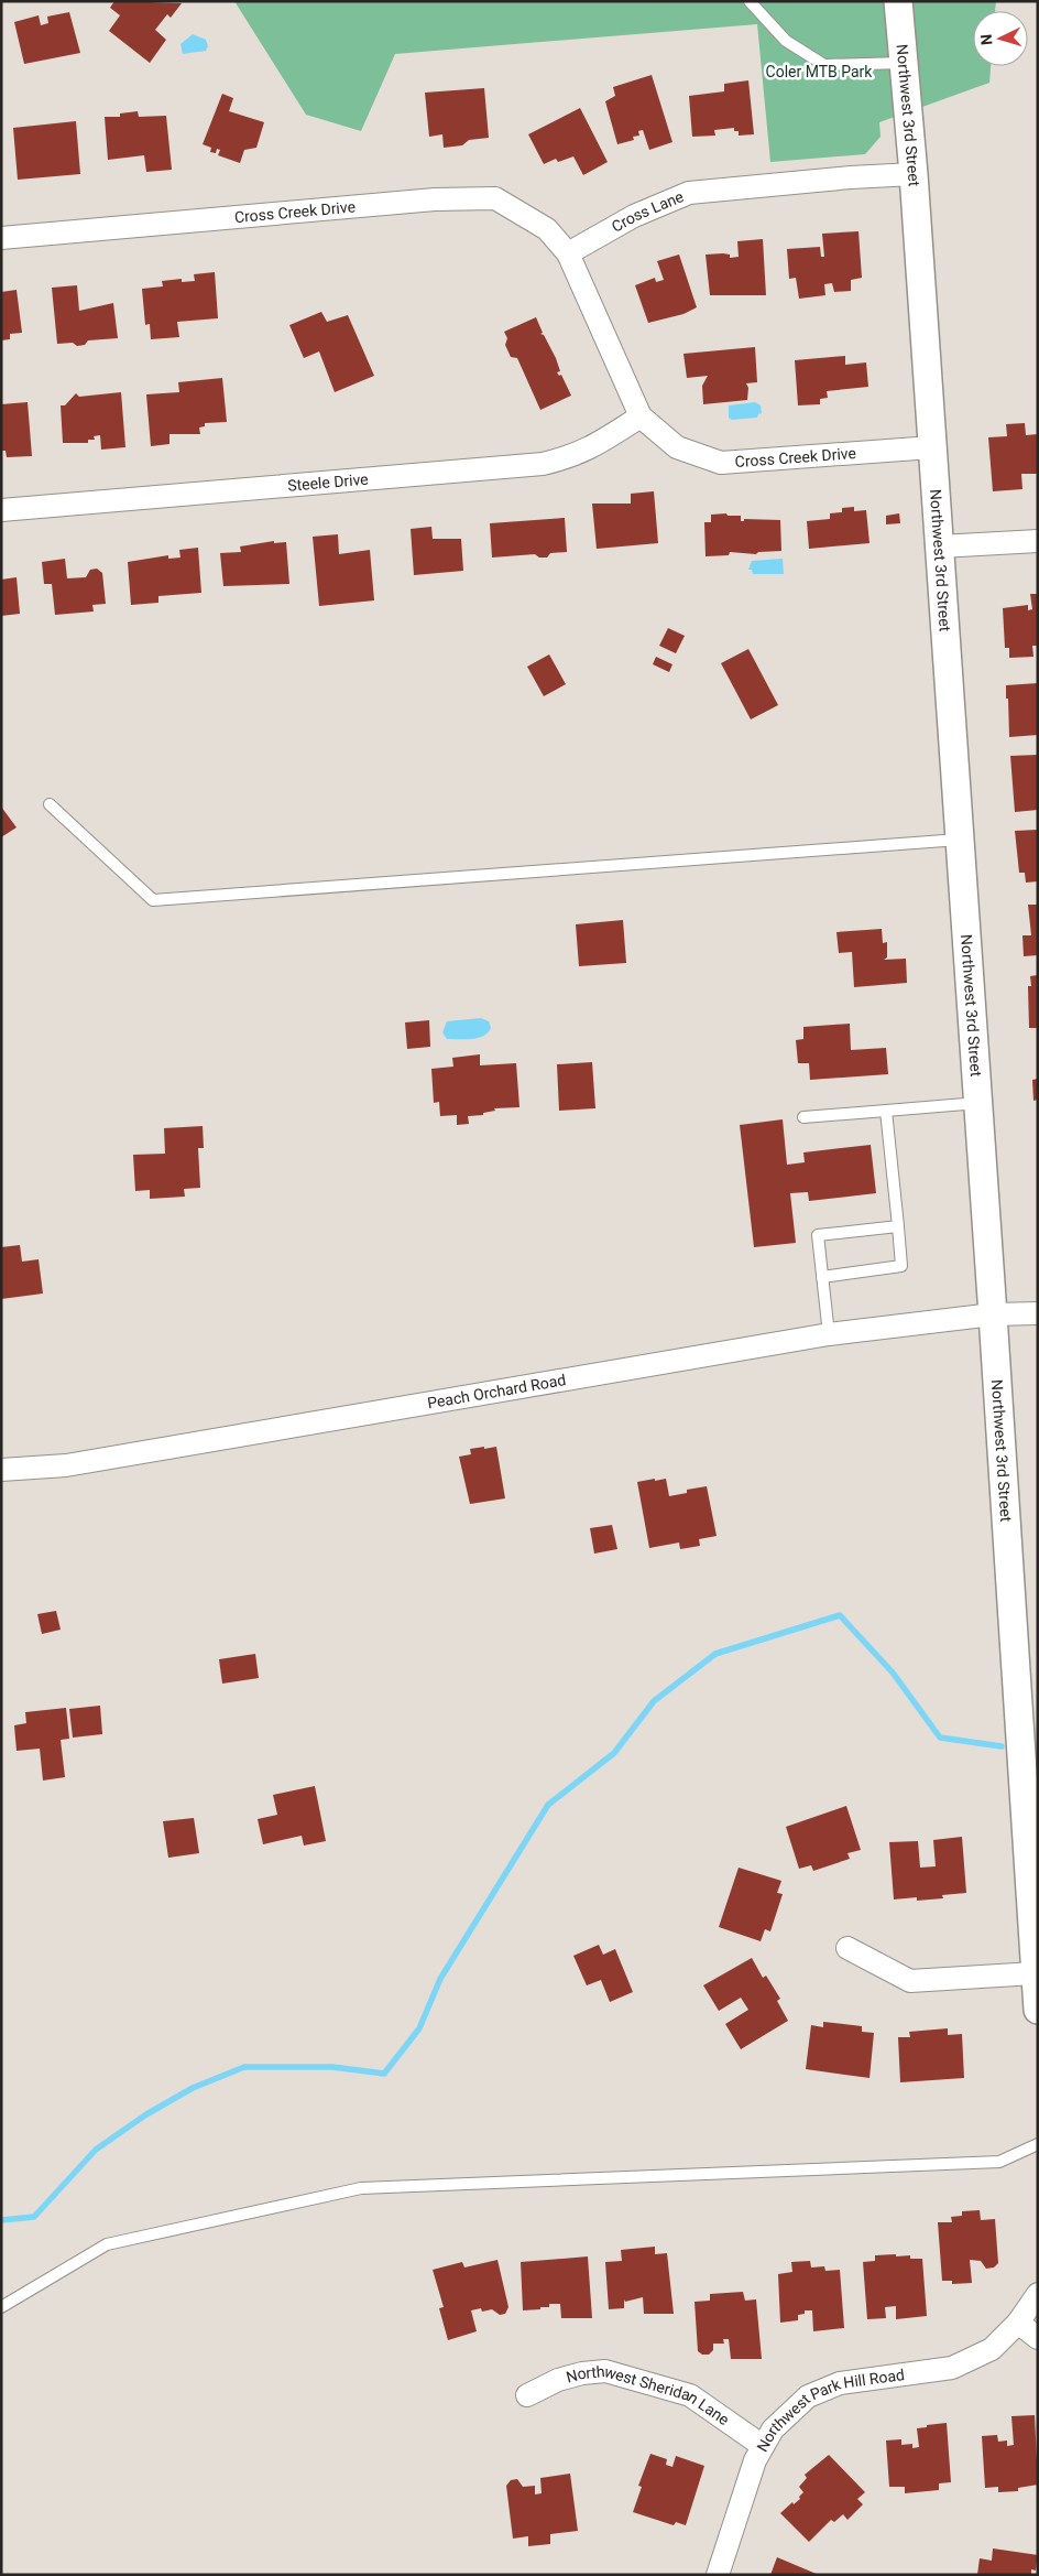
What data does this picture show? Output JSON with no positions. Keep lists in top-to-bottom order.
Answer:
{
  "streets": {
    "street": [
      "Northwest 3rd Street",
      "Cross Creek Drive",
      "Cross Lane",
      "Steele Drive",
      "Peach Orchard Road",
      "Northwest Sheridan Lane",
      "Northwest Park Hill Road"
    ]
  },
  "crossings": [
    ["Northwest 3rd Street", "Cross Creek Drive"],
    ["Northwest 3rd Street", "Cross Lane"],
    ["Northwest 3rd Street", "Peach Orchard Road"],
    ["Cross Creek Drive", "Cross Lane"],
    ["Cross Creek Drive", "Steele Drive"],
    ["Northwest Sheridan Lane", "Northwest Park Hill Road"]
  ],
  "parks": ["Coler MTB Park"],
  "north": "left"
}
